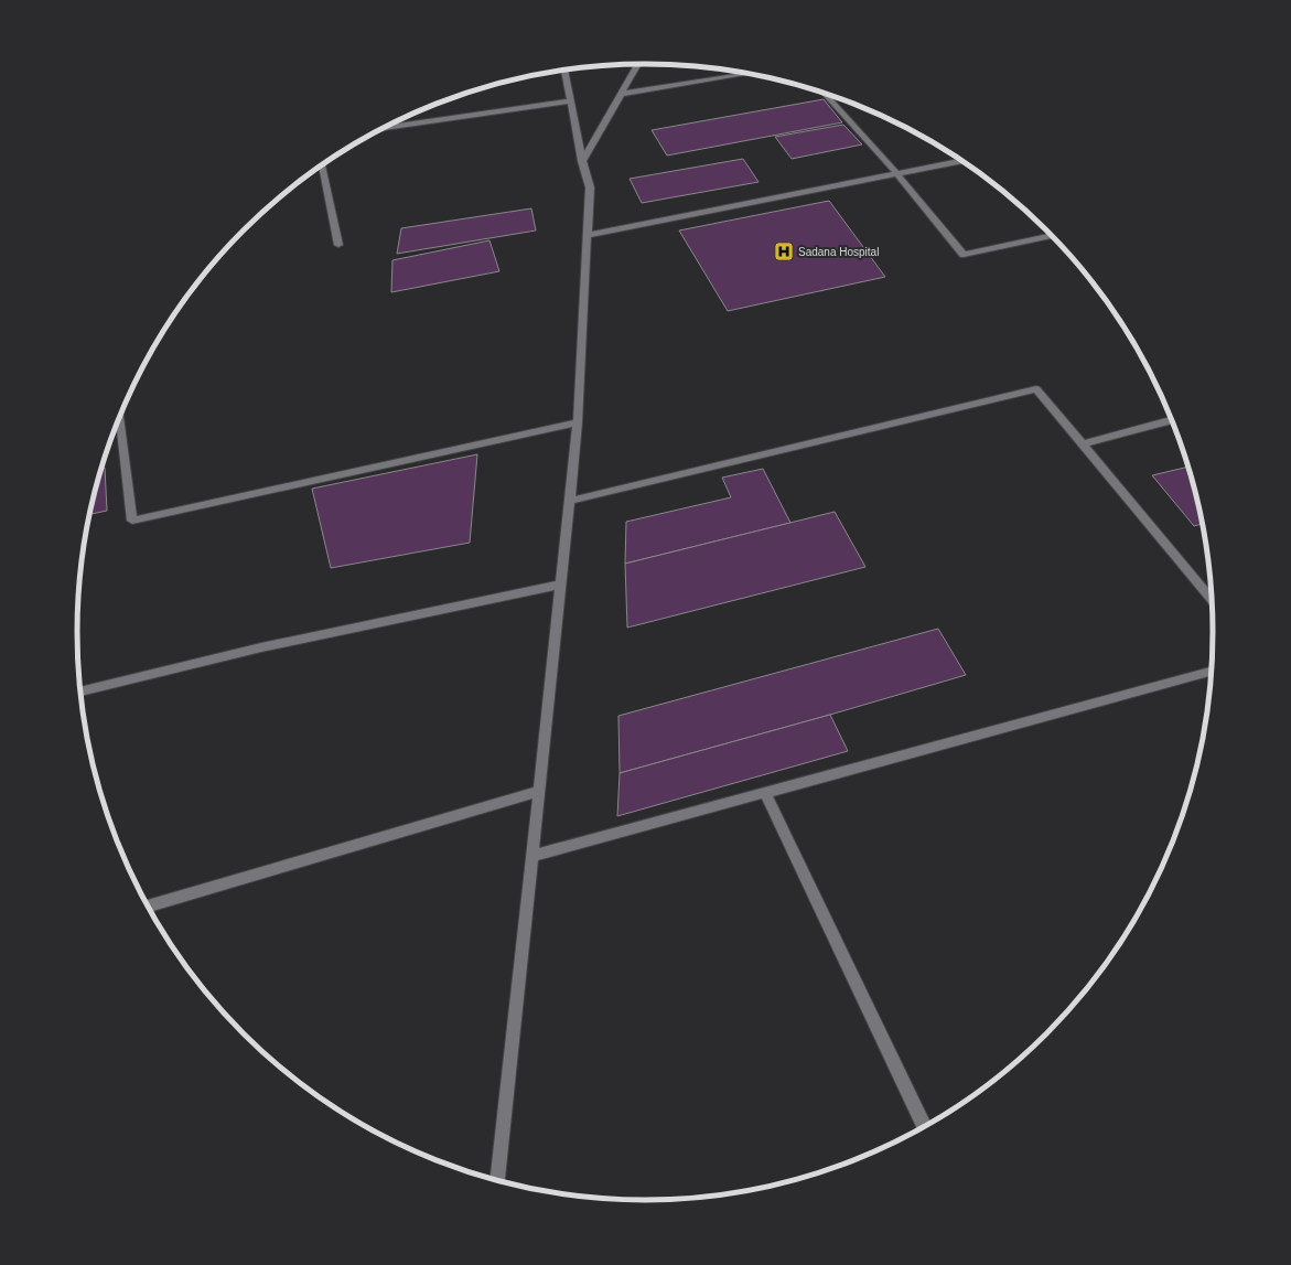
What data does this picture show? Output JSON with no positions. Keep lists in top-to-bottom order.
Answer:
{
  "places": {
    "hospital": ["Sadana Hospital"]
  }
}
